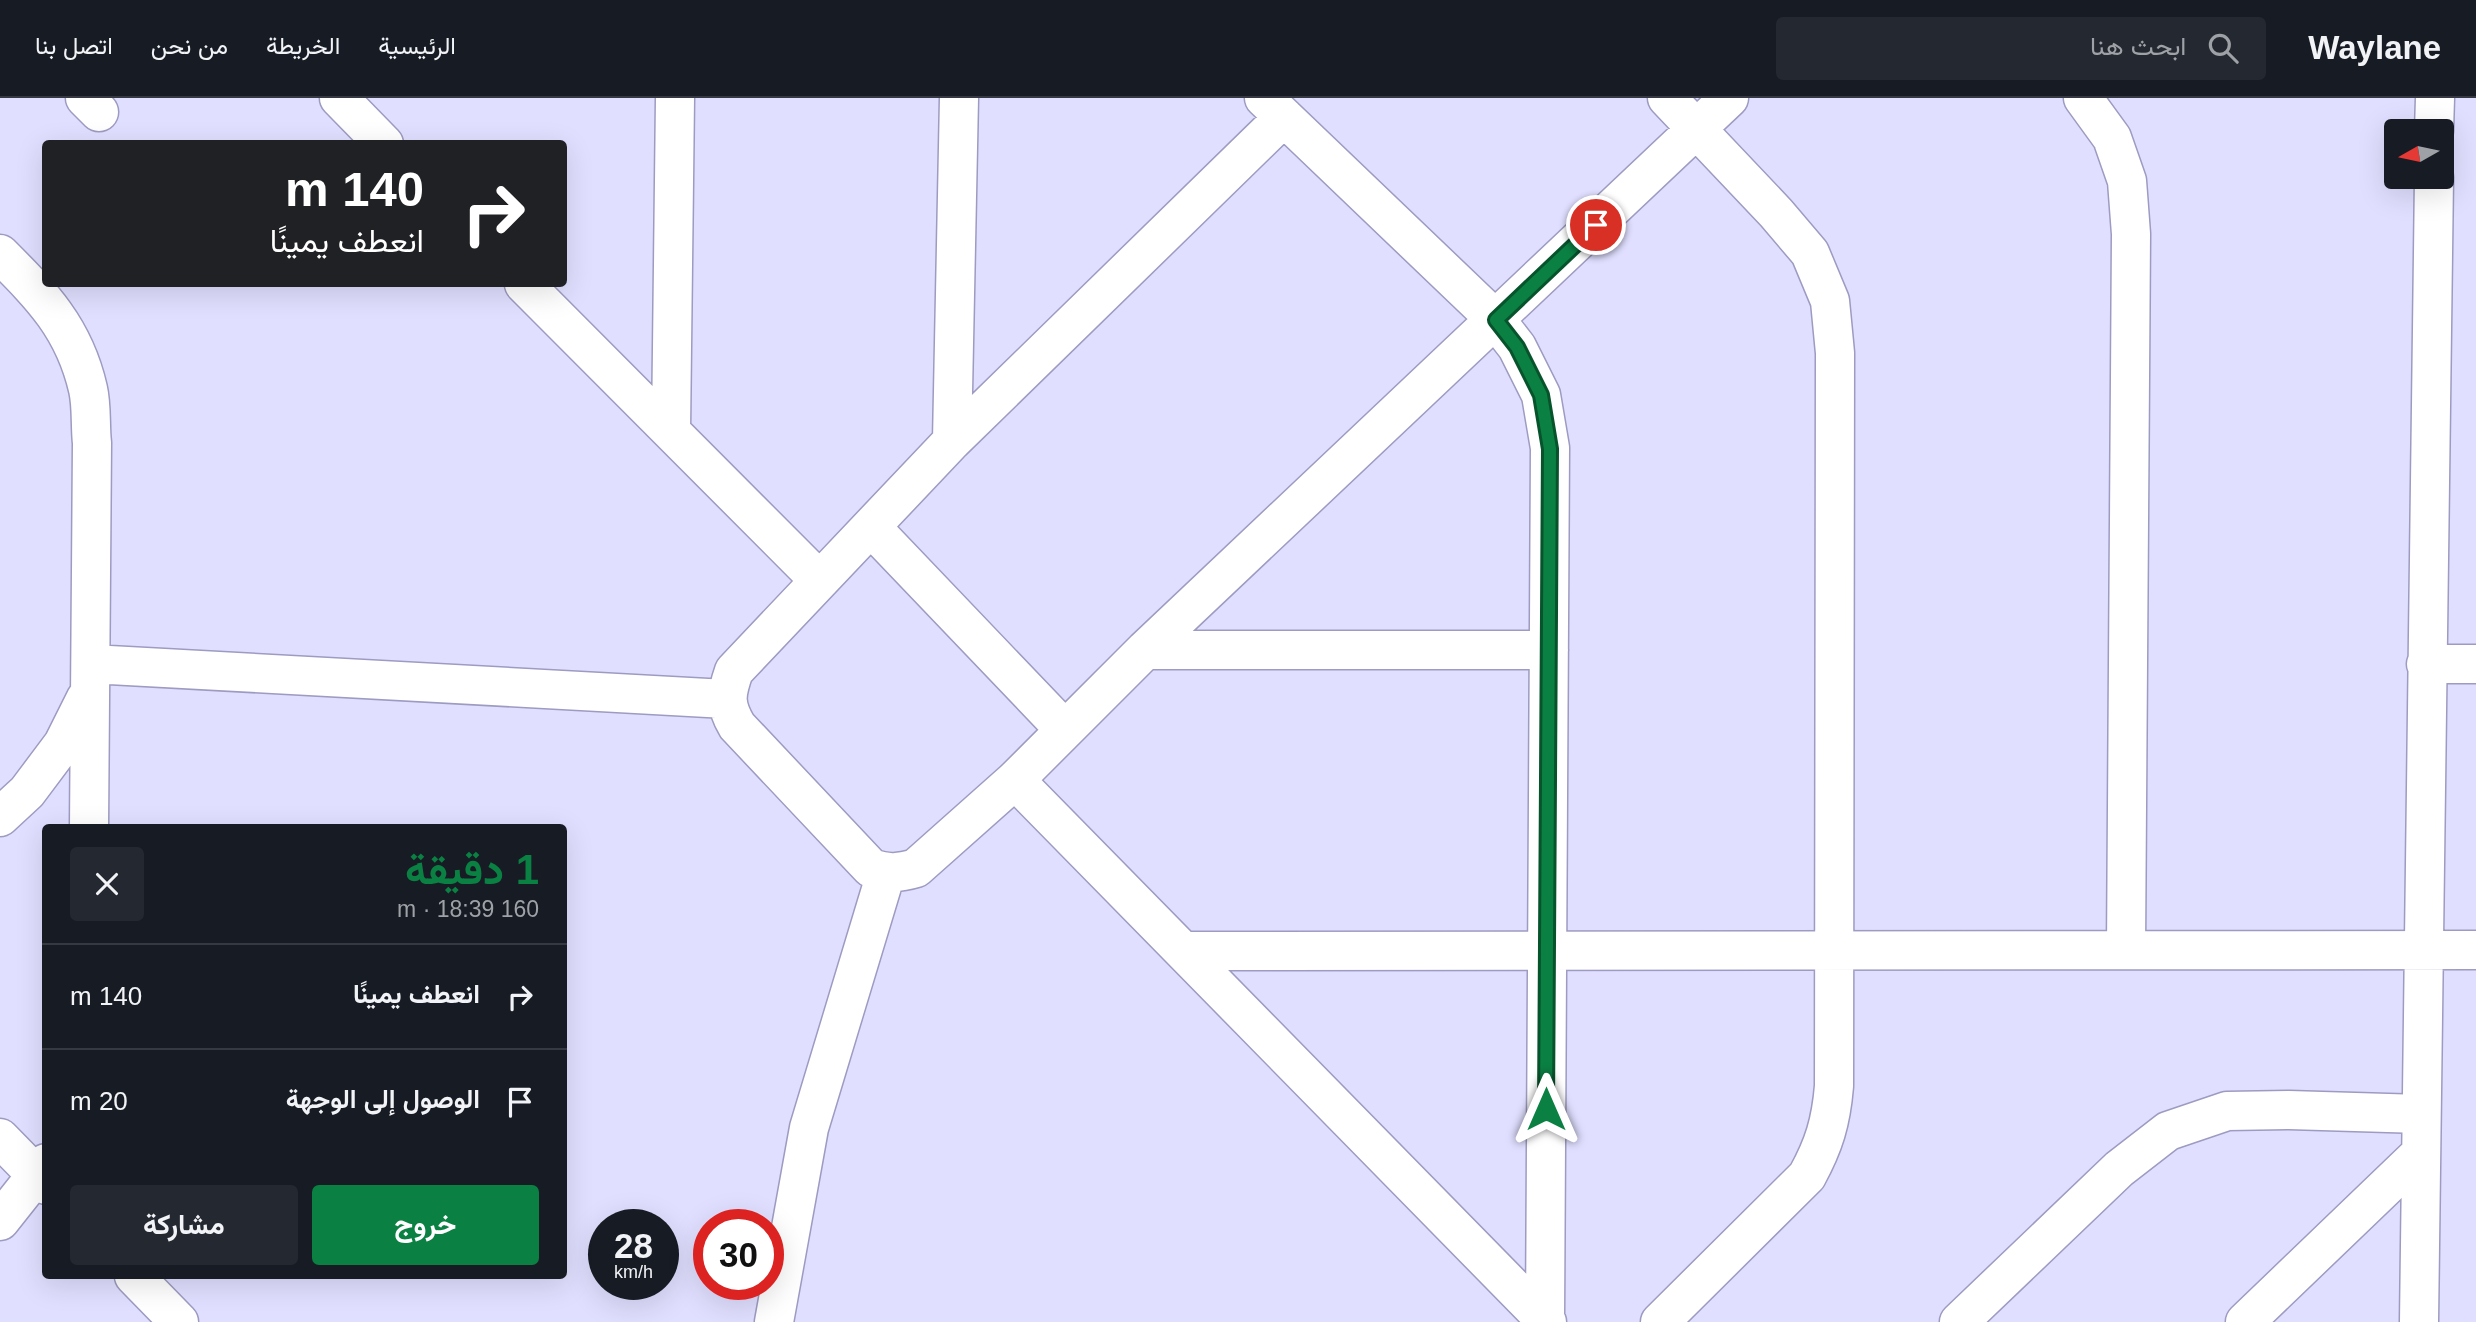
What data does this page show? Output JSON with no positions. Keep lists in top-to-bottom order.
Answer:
{
  "north": "left",
  "page": {
    "header": "Waylane",
    "search": "ابحث هنا",
    "nav": [
      "الرئيسية",
      "الخريطة",
      "من نحن",
      "اتصل بنا"
    ],
    "turn": ["140 m", "انعطف يمينًا"],
    "heading": ["1 دقيقة", "160 m · 18:39"],
    "list": [
      {
        "name": "انعطف يمينًا",
        "value": "140 m"
      },
      {
        "name": "الوصول إلى الوجهة",
        "value": "20 m"
      }
    ],
    "buttons": ["خروج", "مشاركة"],
    "speed": "28 km/h",
    "limit": "30"
  }
}
